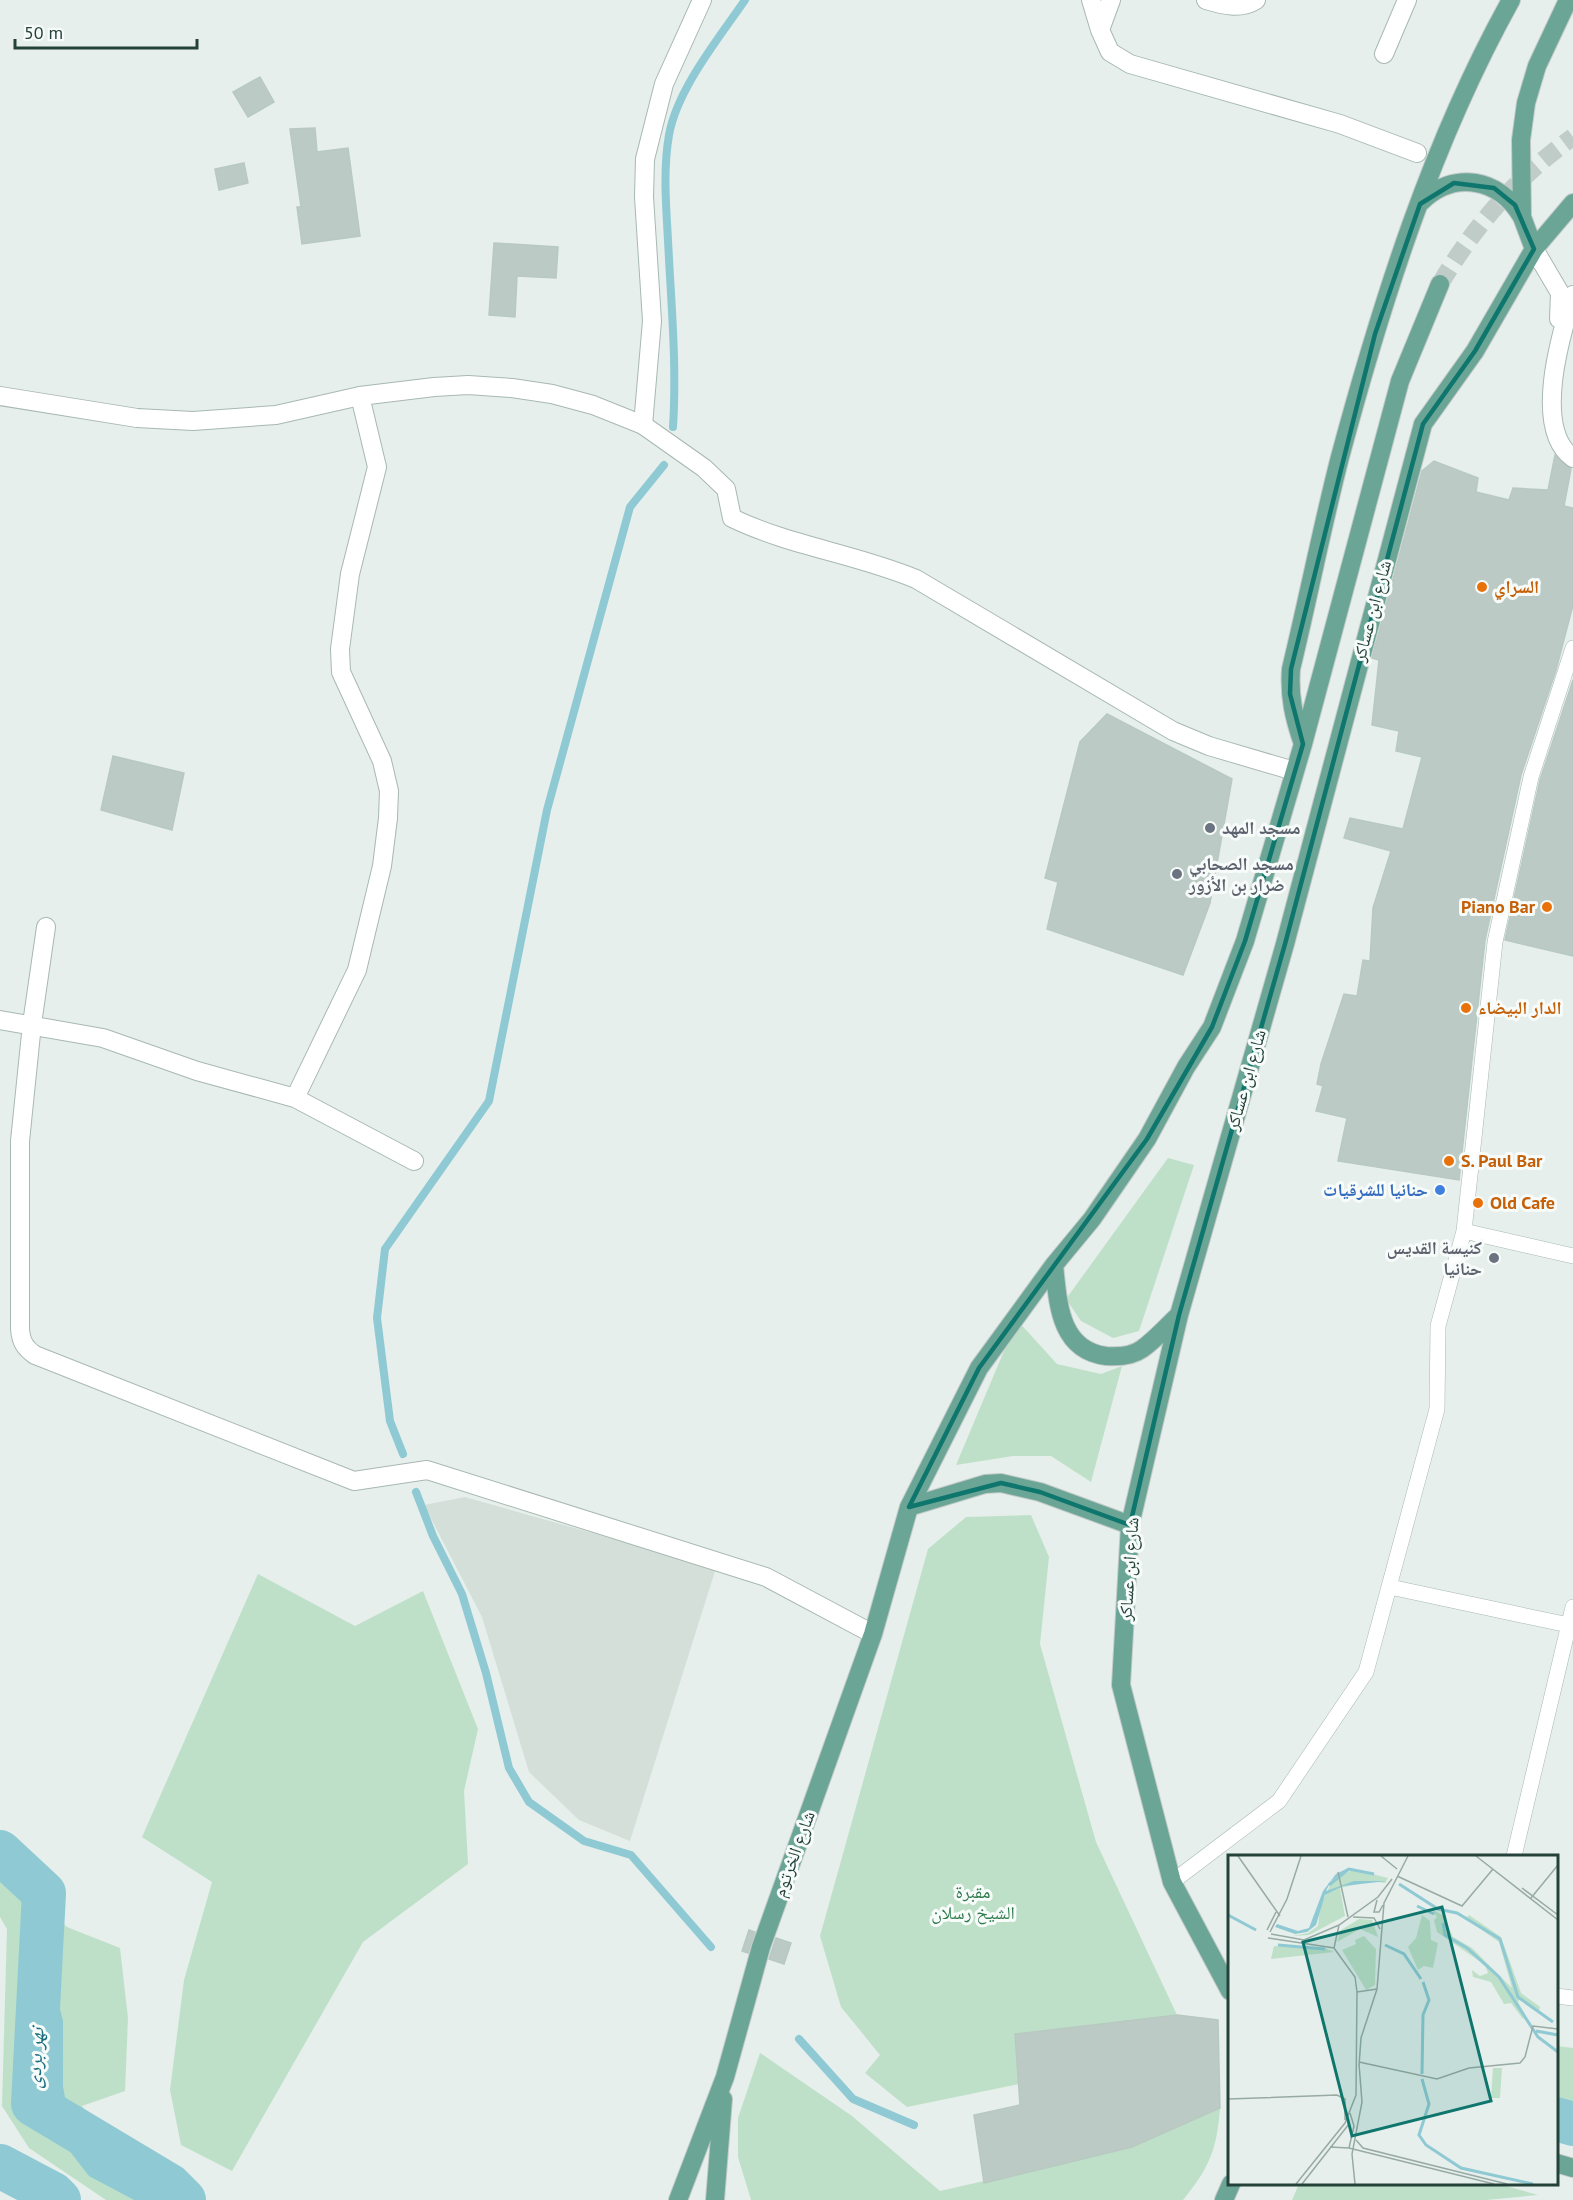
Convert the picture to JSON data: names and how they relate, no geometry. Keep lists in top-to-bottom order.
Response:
{
  "streets": {
    "main road": ["شارع ابن عساكر", "شارع الخرتوم"]
  },
  "crossings": [
    ["شارع ابن عساكر", "شارع الخرتوم"]
  ],
  "water": ["نهر بردى"],
  "parks": ["مقبرة الشيخ رسلان"],
  "places": [
    "السراي",
    "مسجد المهد",
    "مسجد الصحابي ضرار بن الأزور",
    "Piano Bar",
    "الدار البيضاء",
    "S. Paul Bar",
    "حنانيا للشرقيات",
    "Old Cafe",
    "كنيسة القديس حنانيا"
  ],
  "scale_bar": "50 m"
}
